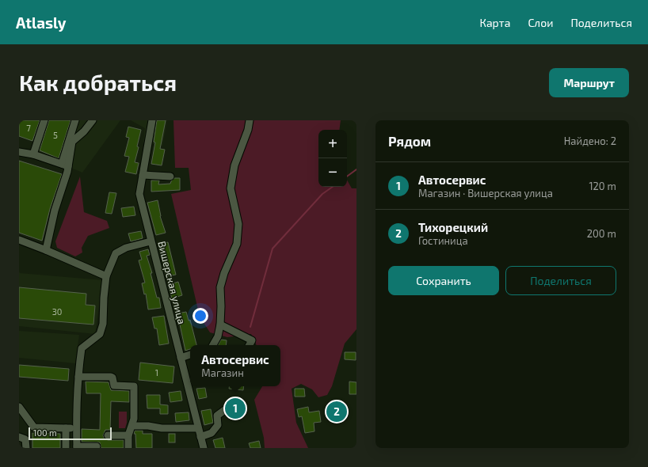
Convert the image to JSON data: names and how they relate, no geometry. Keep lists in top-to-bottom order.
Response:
{
  "streets": {
    "street": ["Вишерская улица"]
  },
  "house_numbers": [
    "7",
    "5",
    "30",
    "1"
  ],
  "scale_bar": "100 m",
  "page": {
    "header": "Atlasly",
    "nav": ["Карта", "Слои", "Поделиться"],
    "buttons": [
      "Маршрут",
      ["Сохранить", "Поделиться"]
    ],
    "title": "Как добраться",
    "heading": ["Рядом", "Найдено: 2"],
    "map_buttons": ["+", "−"],
    "list": [
      {
        "mark": "1",
        "name": "Автосервис",
        "note": "Магазин · Вишерская улица",
        "value": "120 m"
      },
      {
        "mark": "2",
        "name": "Тихорецкий",
        "note": "Гостиница",
        "value": "200 m"
      }
    ],
    "popup": ["Автосервис", "Магазин"],
    "pins": ["1", "2"],
    "scale": "100 m"
  }
}
